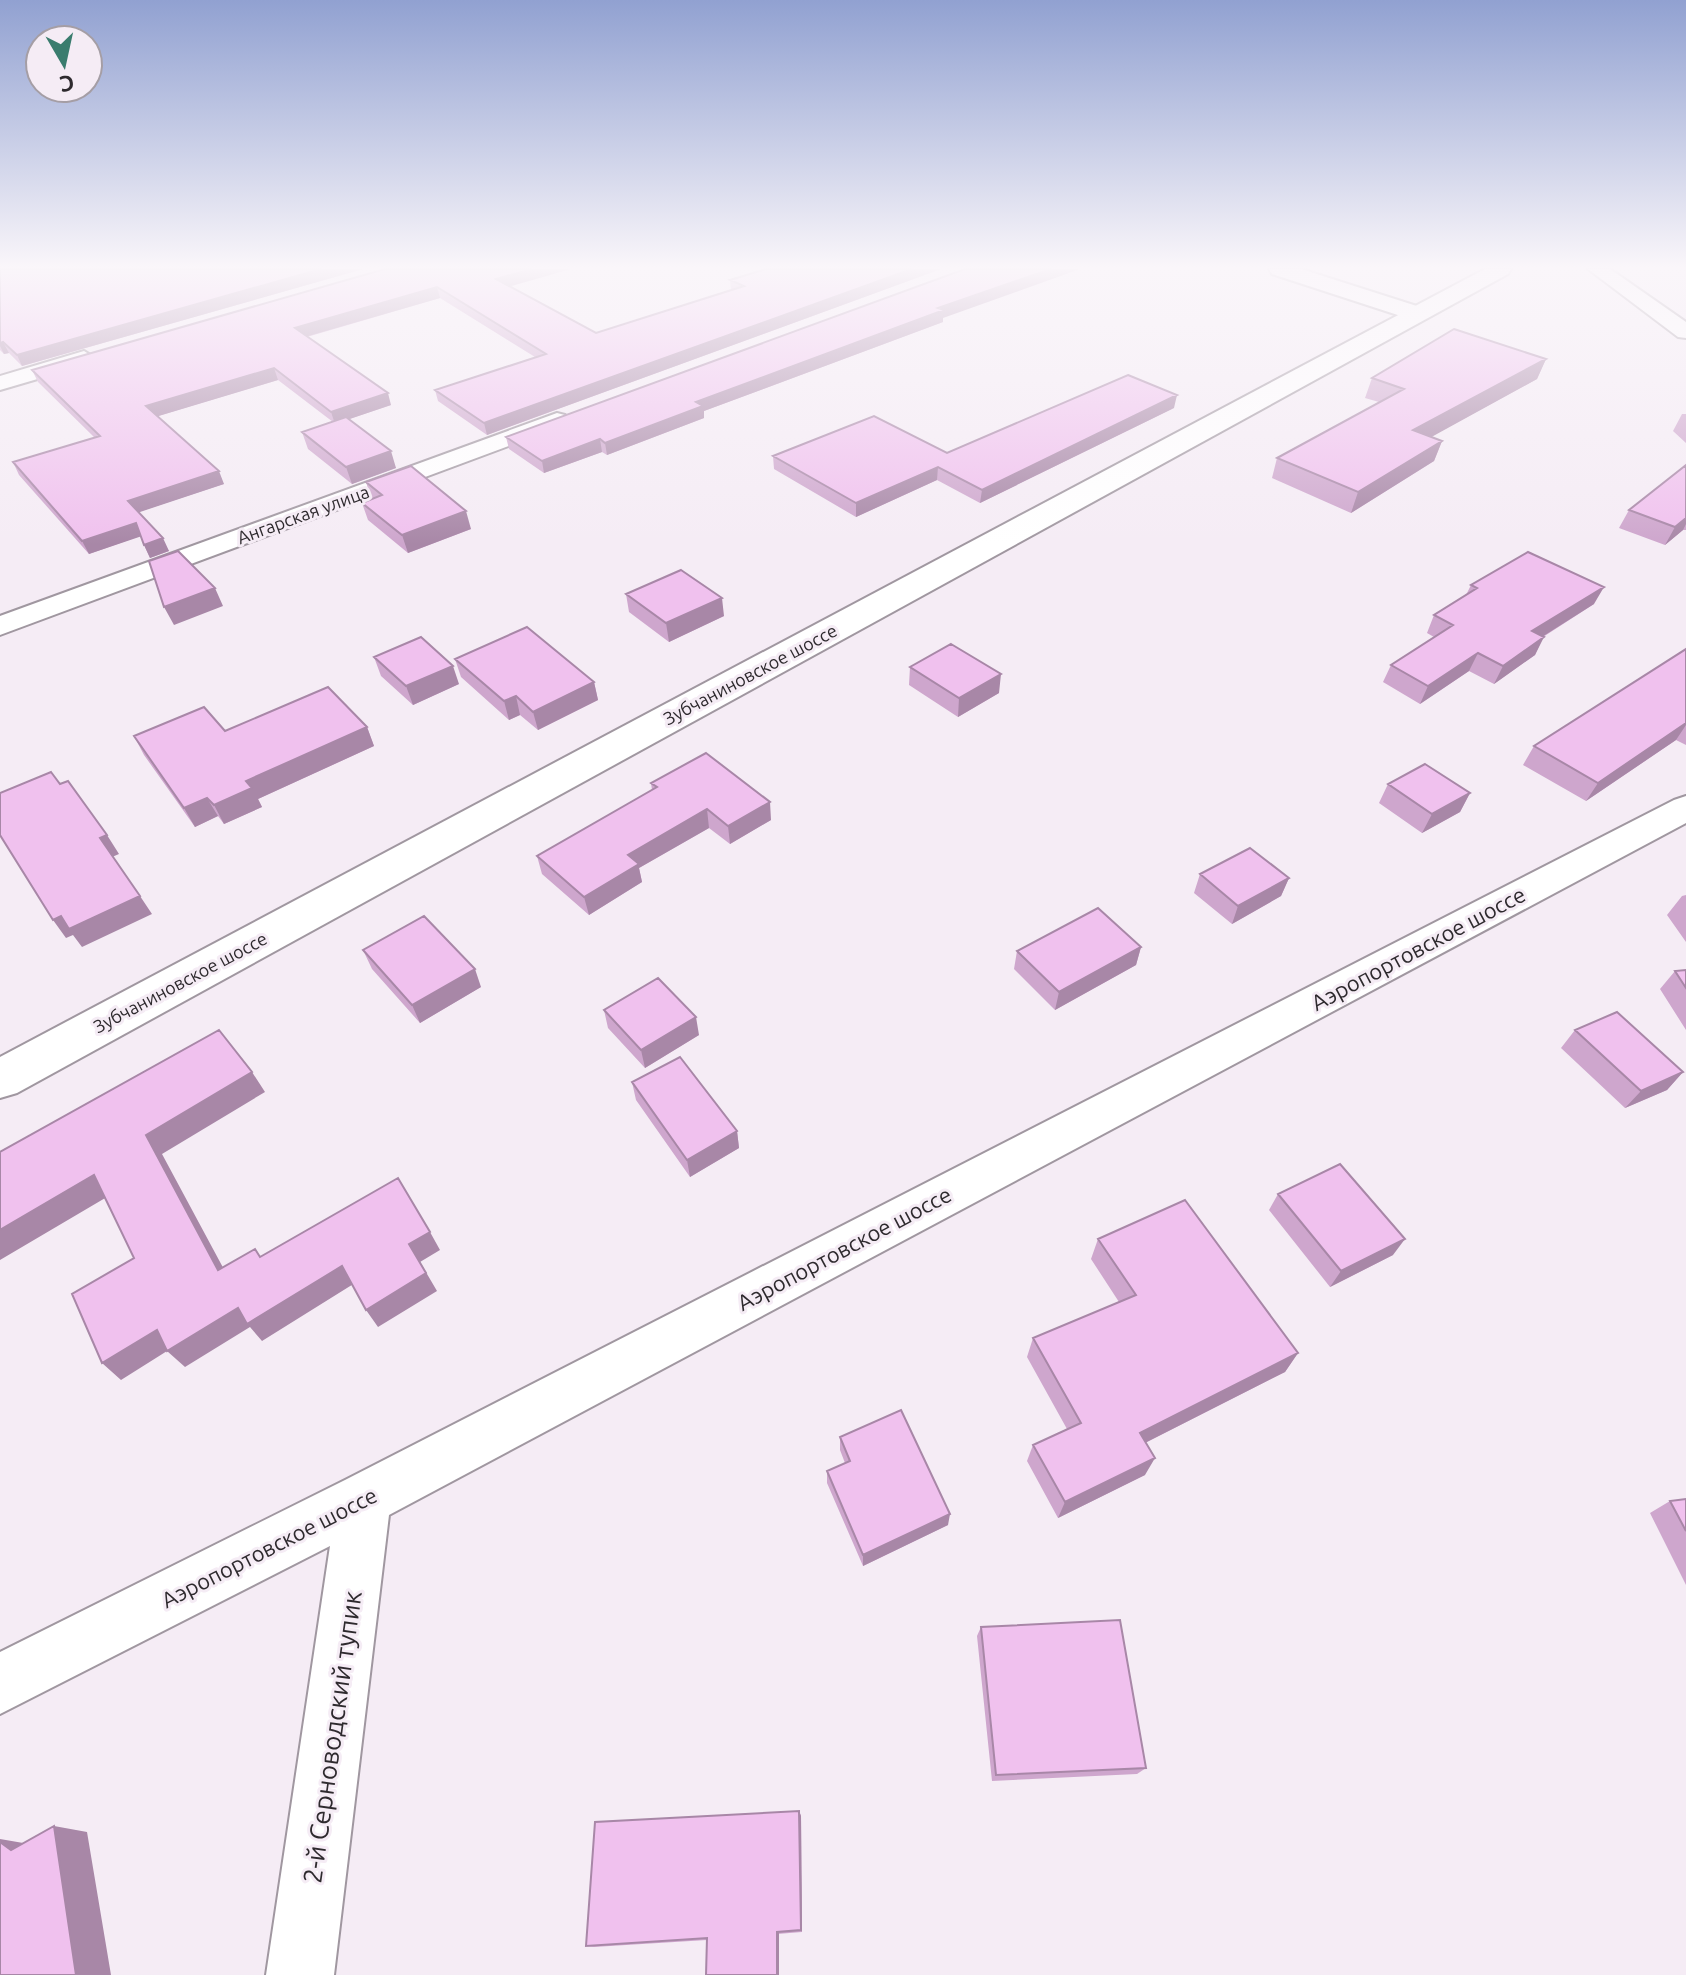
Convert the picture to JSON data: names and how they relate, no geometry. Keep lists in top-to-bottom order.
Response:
{
  "streets": {
    "main road": ["Зубчаниновское шоссе"],
    "street": ["Ангарская улица", "Аэропортовское шоссе", "2-й Серноводский тупик"]
  },
  "crossings": [
    ["Аэропортовское шоссе", "2-й Серноводский тупик"]
  ],
  "north": "bottom"
}
